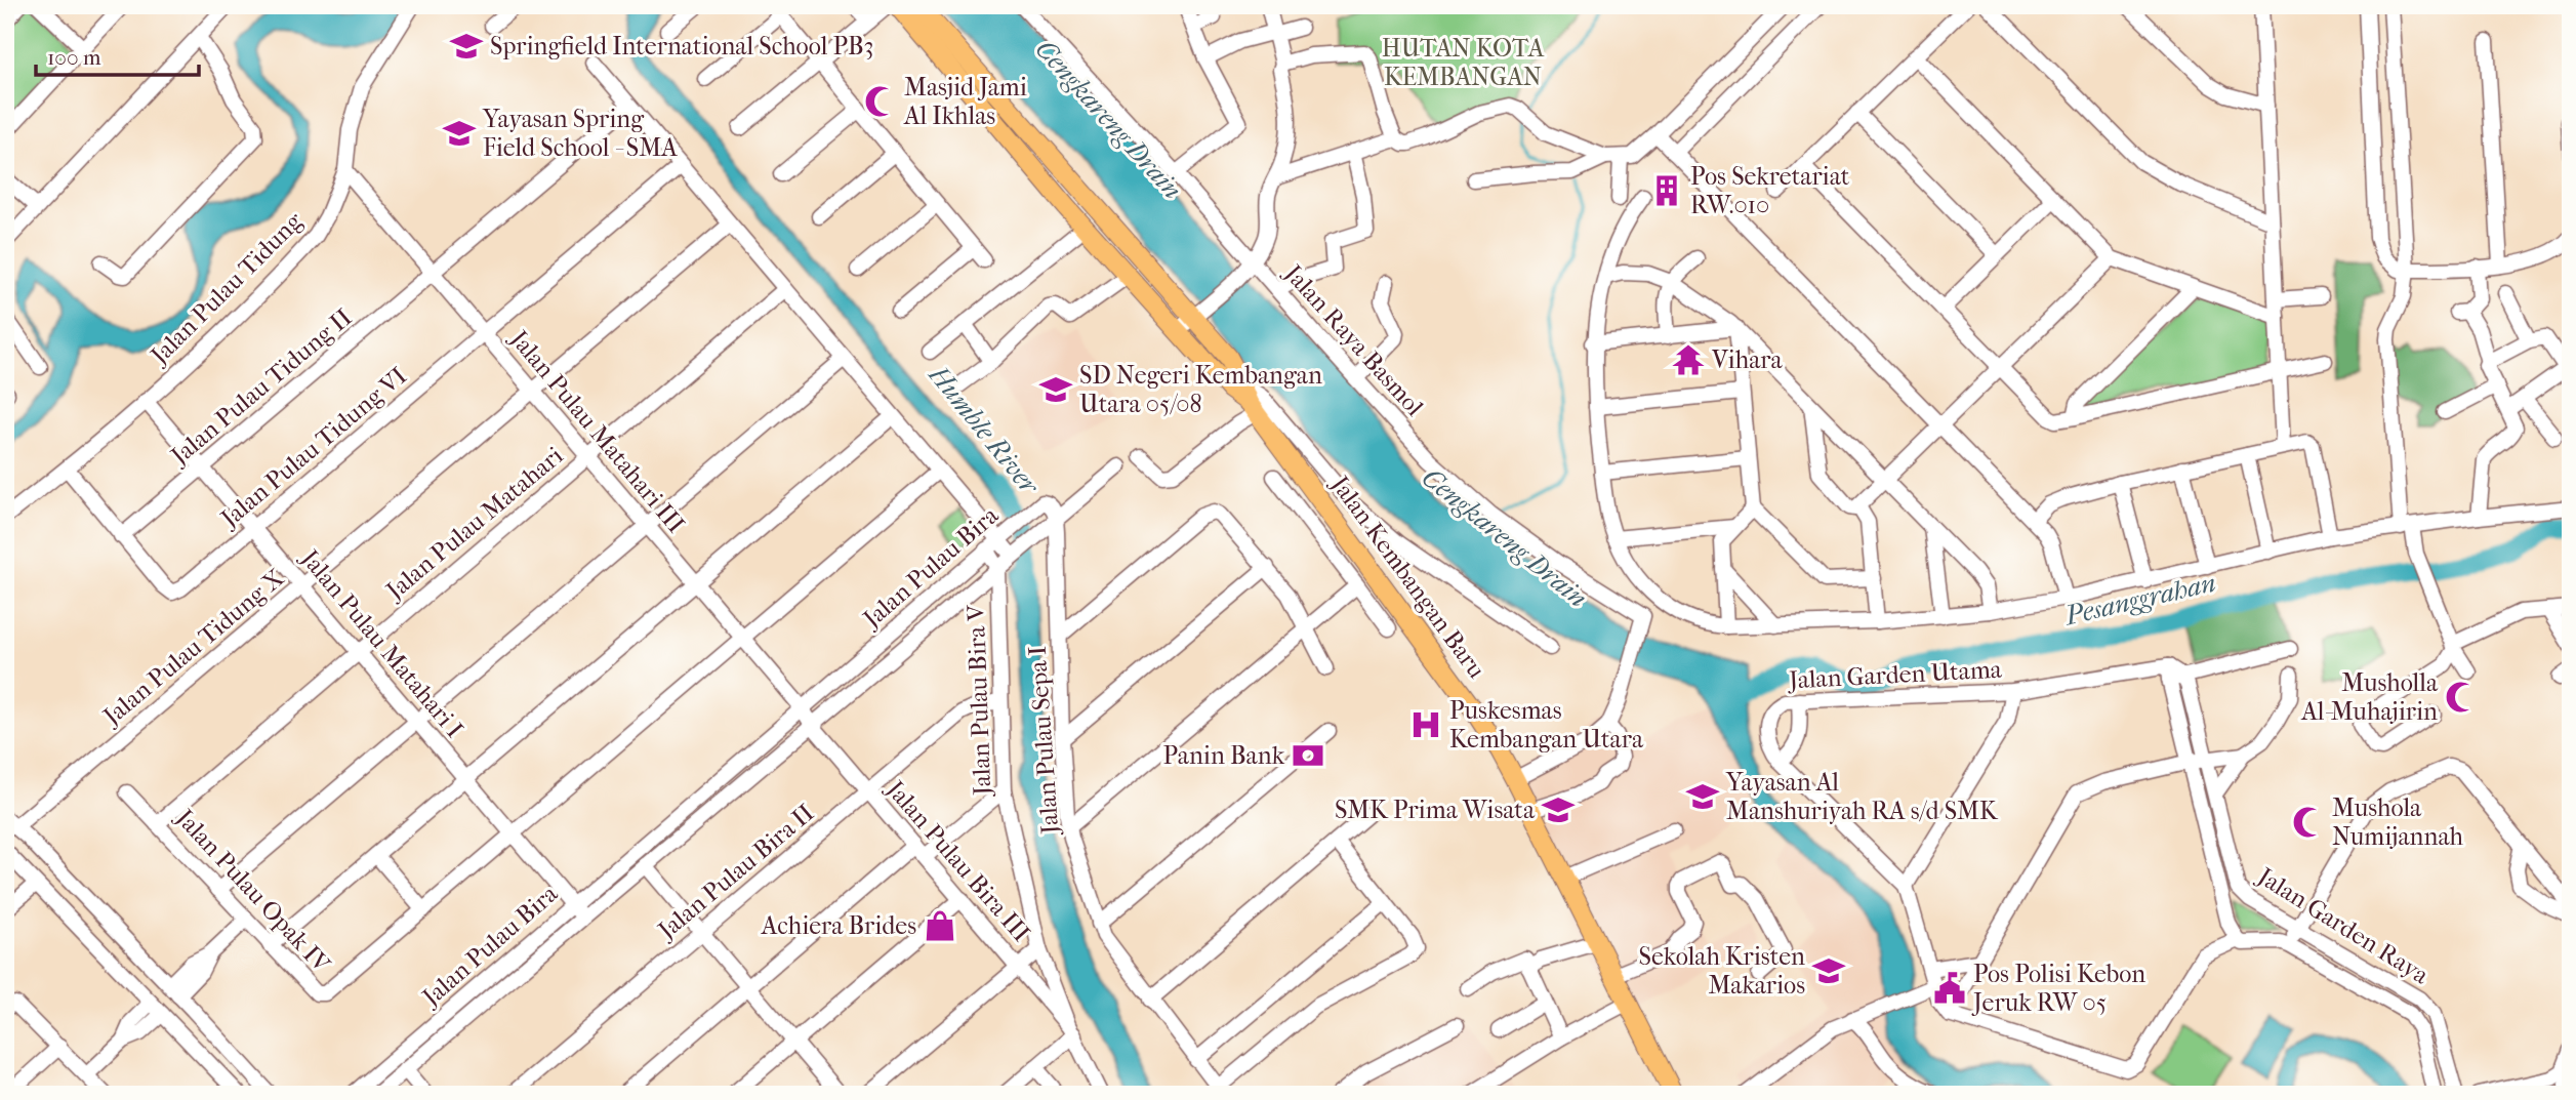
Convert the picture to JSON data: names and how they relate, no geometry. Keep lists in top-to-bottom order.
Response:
{
  "streets": {
    "main road": ["Jalan Kembangan Baru"],
    "street": [
      "Jalan Pulau Tidung",
      "Jalan Raya Basmol",
      "Jalan Pulau Tidung II",
      "Jalan Pulau Matahari III",
      "Jalan Pulau Tidung VI",
      "Jalan Pulau Matahari",
      "Jalan Pulau Bira",
      "Jalan Pulau Matahari I",
      "Jalan Pulau Tidung X",
      "Jalan Garden Utama",
      "Jalan Pulau Bira V",
      "Jalan Pulau Sepa I",
      "Jalan Pulau Bira III",
      "Jalan Pulau Bira II",
      "Jalan Pulau Opak IV",
      "Jalan Garden Raya"
    ]
  },
  "crossings": [
    ["Jalan Pulau Tidung", "Jalan Pulau Matahari III"],
    ["Jalan Pulau Tidung", "Jalan Pulau Matahari I"],
    ["Jalan Pulau Tidung II", "Jalan Pulau Matahari III"],
    ["Jalan Pulau Tidung II", "Jalan Pulau Tidung VI"],
    ["Jalan Pulau Tidung II", "Jalan Pulau Matahari I"],
    ["Jalan Pulau Matahari III", "Jalan Pulau Tidung VI"],
    ["Jalan Pulau Matahari III", "Jalan Pulau Matahari"],
    ["Jalan Pulau Matahari III", "Jalan Pulau Bira"],
    ["Jalan Pulau Matahari III", "Jalan Pulau Tidung X"],
    ["Jalan Pulau Matahari III", "Jalan Pulau Bira III"],
    ["Jalan Pulau Matahari III", "Jalan Pulau Opak IV"],
    ["Jalan Pulau Tidung VI", "Jalan Pulau Matahari I"],
    ["Jalan Pulau Matahari", "Jalan Pulau Matahari I"],
    ["Jalan Pulau Matahari", "Jalan Pulau Opak IV"],
    ["Jalan Pulau Bira", "Jalan Pulau Matahari I"],
    ["Jalan Pulau Bira", "Jalan Pulau Bira V"],
    ["Jalan Pulau Bira", "Jalan Pulau Sepa I"],
    ["Jalan Pulau Bira", "Jalan Pulau Bira III"],
    ["Jalan Pulau Matahari I", "Jalan Pulau Tidung X"],
    ["Jalan Pulau Matahari I", "Jalan Pulau Opak IV"],
    ["Jalan Garden Utama", "Jalan Garden Raya"],
    ["Jalan Pulau Bira V", "Jalan Pulau Bira III"],
    ["Jalan Pulau Bira V", "Jalan Pulau Bira II"],
    ["Jalan Pulau Bira III", "Jalan Pulau Bira II"]
  ],
  "water": ["Cengkareng Drain", "Humble River", "Pesanggrahan"],
  "parks": ["HUTAN KOTA KEMBANGAN"],
  "places": {
    "school or university": [
      "Springfield International School PB3",
      "Yayasan Spring Field School - SMA",
      "SD Negeri Kembangan Utara 05/08",
      "Yayasan Al Manshuriyah RA s/d SMK",
      "SMK Prima Wisata",
      "Sekolah Kristen Makarios"
    ],
    "mosque": ["Masjid Jami Al Ikhlas", "Musholla Al-Muhajirin", "Mushola Numijannah"],
    "building": ["Pos Sekretariat RW.010"],
    "temple": ["Vihara"],
    "hospital": ["Puskesmas Kembangan Utara"],
    "bank": ["Panin Bank"],
    "shop": ["Achiera Brides"],
    "public building": ["Pos Polisi Kebon Jeruk RW 05"]
  },
  "scale_bar": "100 m"
}
